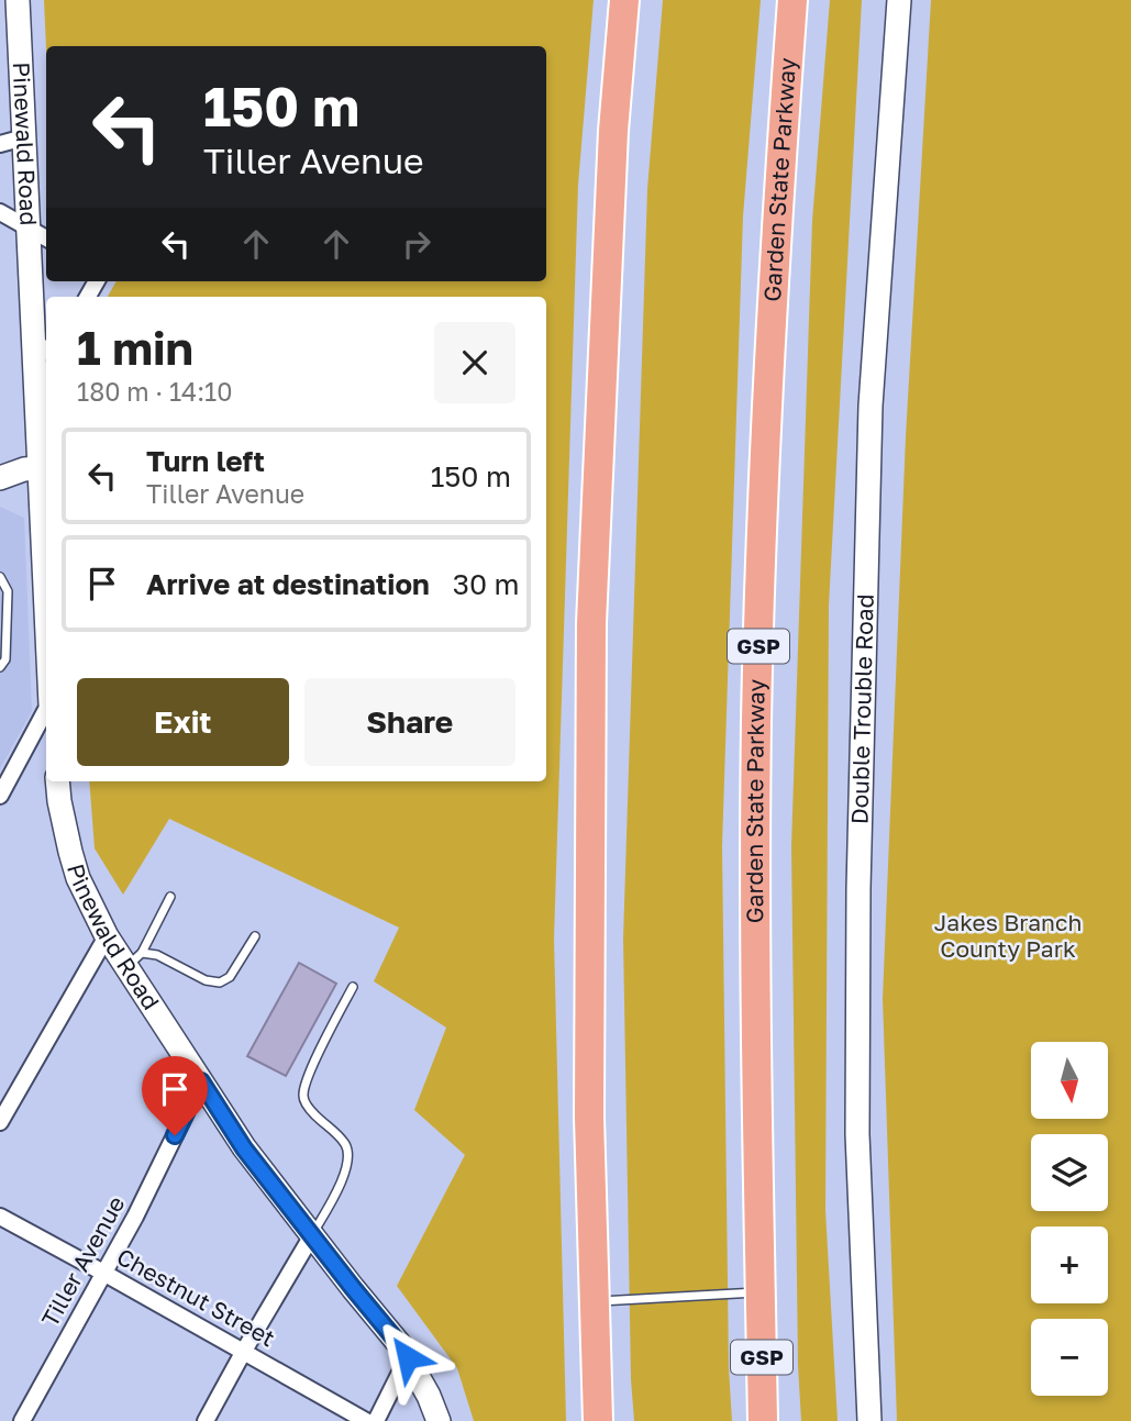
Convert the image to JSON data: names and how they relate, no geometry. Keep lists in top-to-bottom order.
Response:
{
  "streets": {
    "highway": ["Garden State Parkway", "GSP"],
    "main road": ["Pinewald Road", "Double Trouble Road"],
    "street": ["Tiller Avenue", "Chestnut Street"]
  },
  "crossings": [
    ["Pinewald Road", "Tiller Avenue"],
    ["Tiller Avenue", "Chestnut Street"]
  ],
  "parks": ["Jakes Branch County Park"],
  "north": "bottom",
  "page": {
    "turn": ["150 m", "Tiller Avenue"],
    "heading": ["1 min", "180 m · 14:10"],
    "list": [
      {
        "name": "Turn left",
        "note": "Tiller Avenue",
        "value": "150 m"
      },
      {
        "name": "Arrive at destination",
        "value": "30 m"
      }
    ],
    "buttons": ["Exit", "Share"],
    "map_buttons": ["+", "−"]
  }
}
